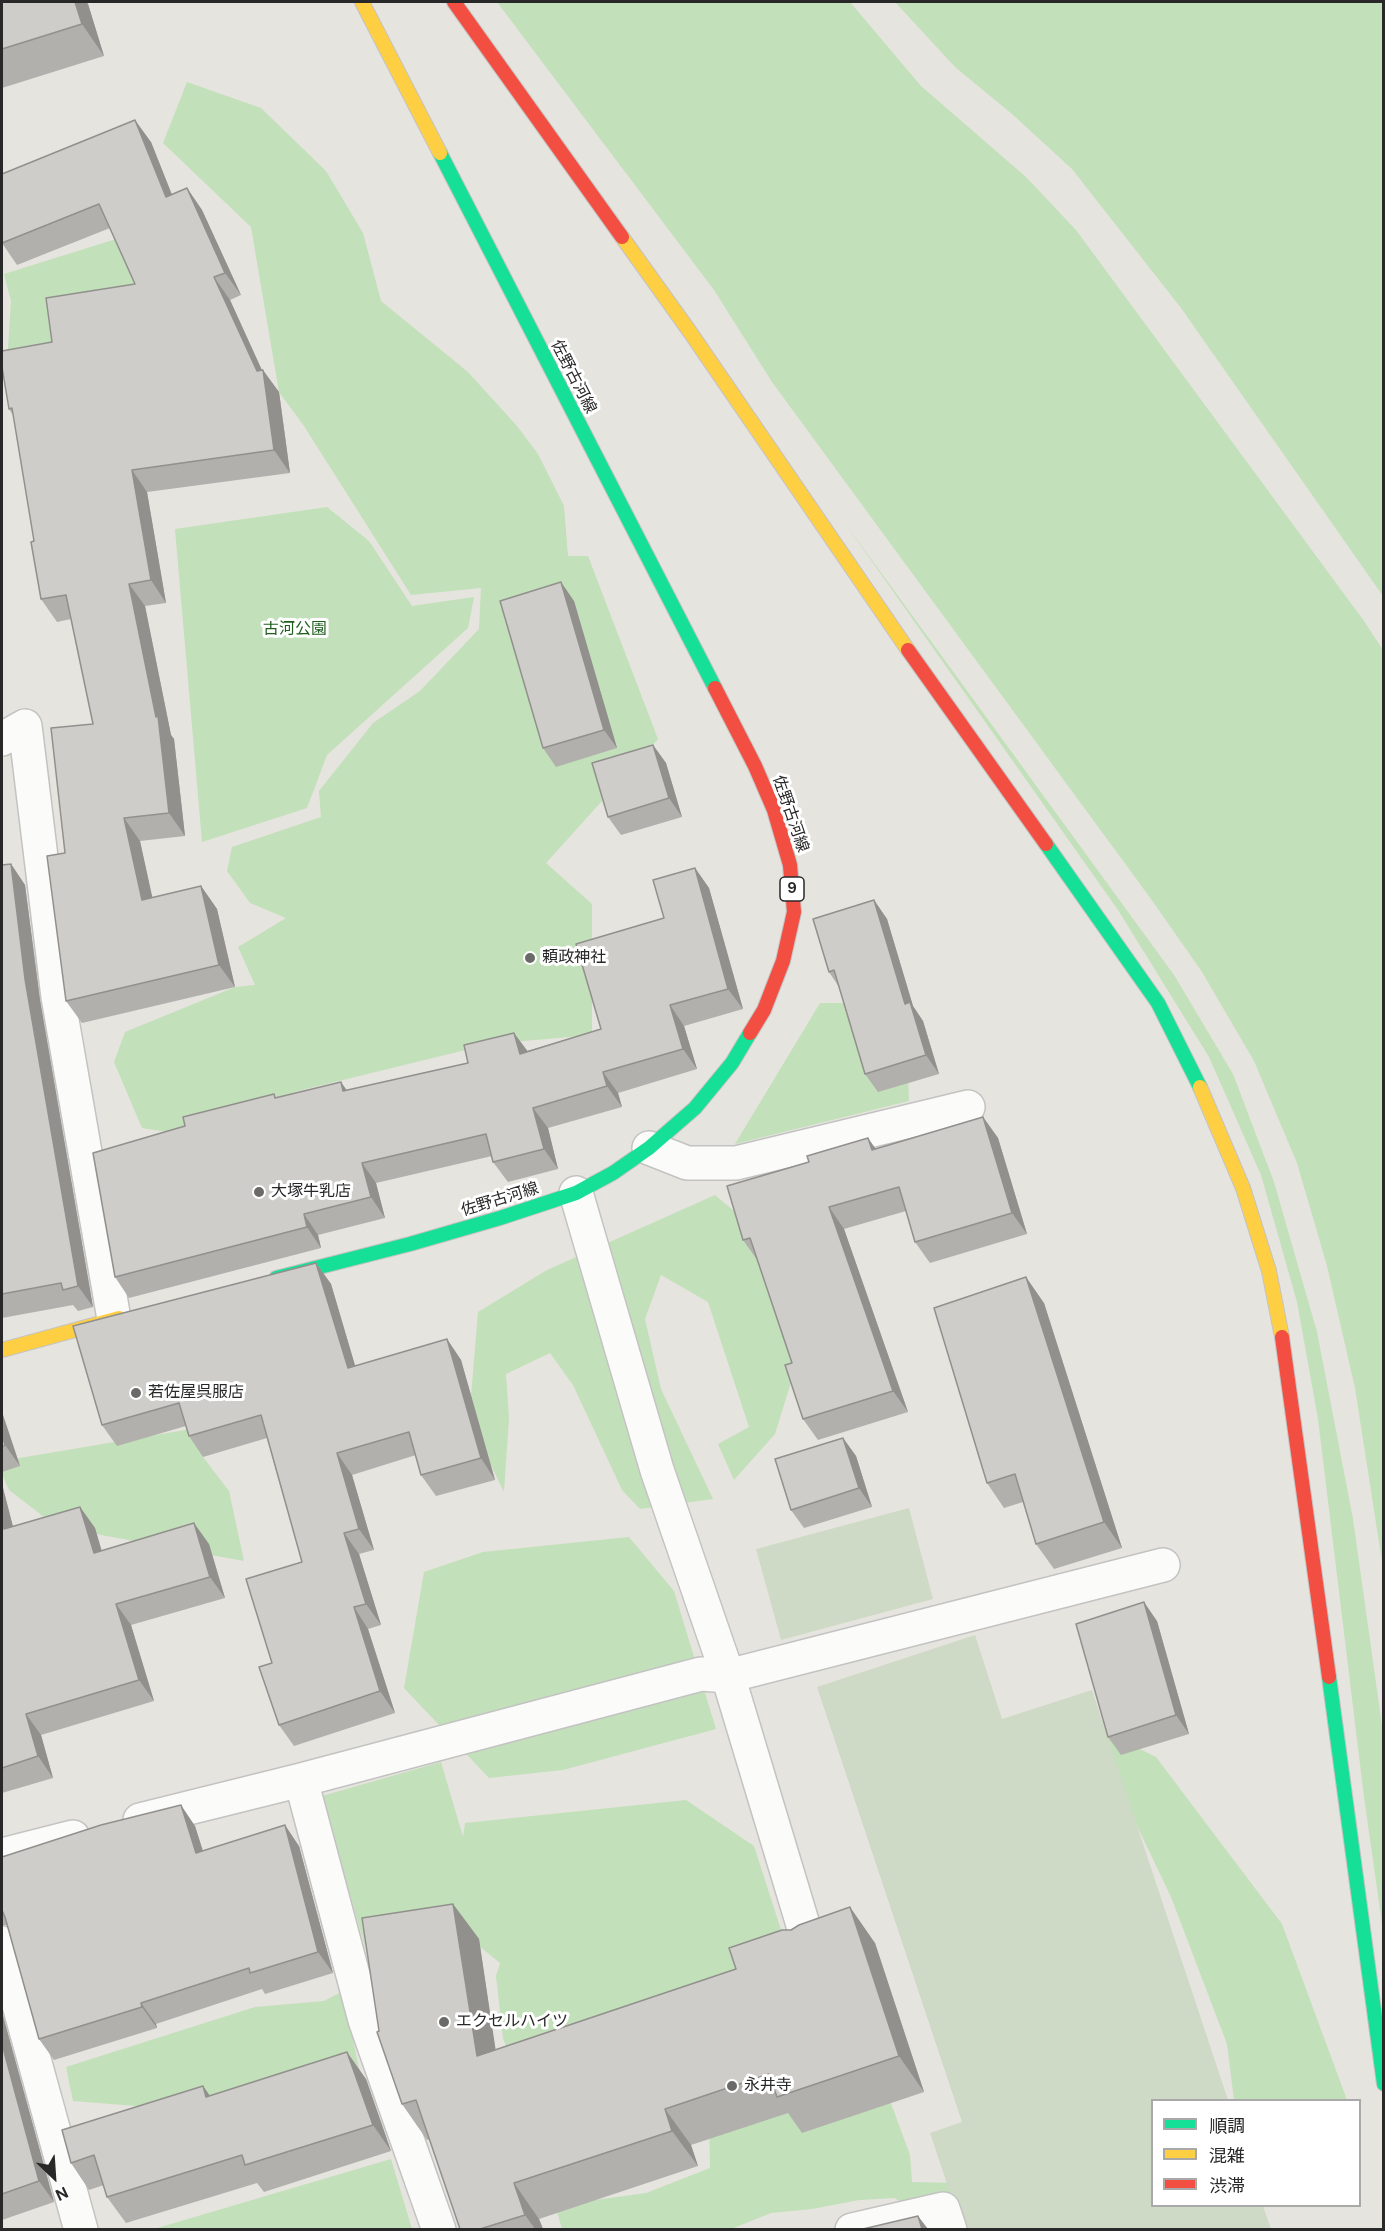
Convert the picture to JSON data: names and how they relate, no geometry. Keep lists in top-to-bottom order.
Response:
{
  "streets": {
    "street": ["佐野古河線", "9"]
  },
  "parks": ["古河公園"],
  "places": [
    "頼政神社",
    "大塚牛乳店",
    "若佐屋呉服店",
    "エクセルハイツ",
    "永井寺"
  ],
  "legend": ["順調", "混雑", "渋滞"],
  "north": "bottom right"
}
